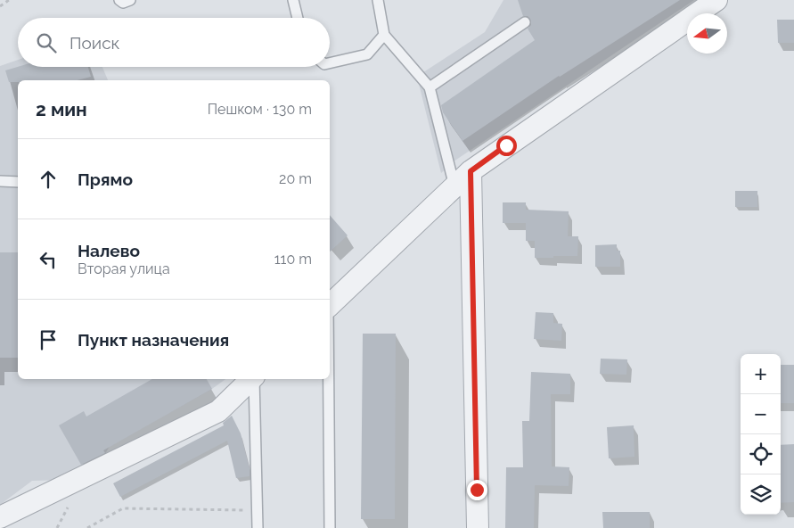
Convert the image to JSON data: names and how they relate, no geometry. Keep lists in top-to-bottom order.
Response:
{
  "north": "left",
  "page": {
    "search": "Поиск",
    "heading": ["2 мин", "Пешком · 130 m"],
    "list": [
      ["Прямо", "20 m"],
      ["Налево", "Вторая улица", "110 m"],
      "Пункт назначения"
    ],
    "map_buttons": ["+", "−"]
  }
}
